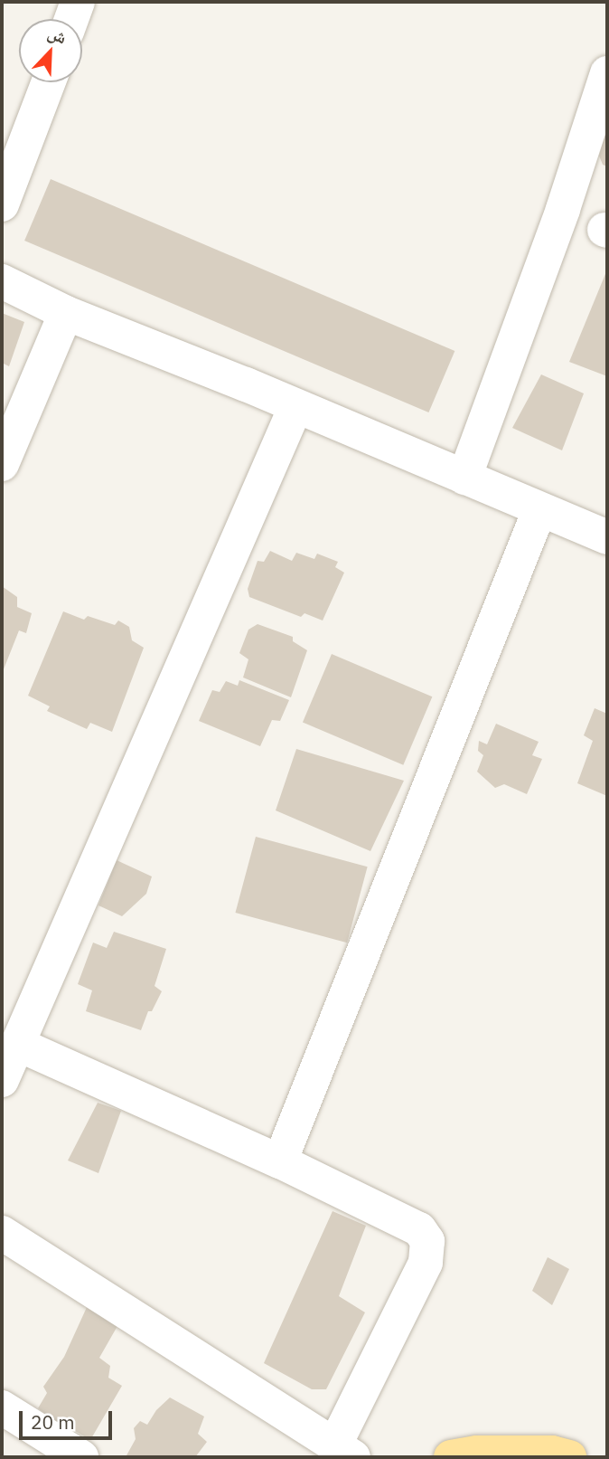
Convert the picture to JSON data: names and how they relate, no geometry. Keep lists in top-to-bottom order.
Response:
{
  "scale_bar": "20 m",
  "north": "top right"
}
